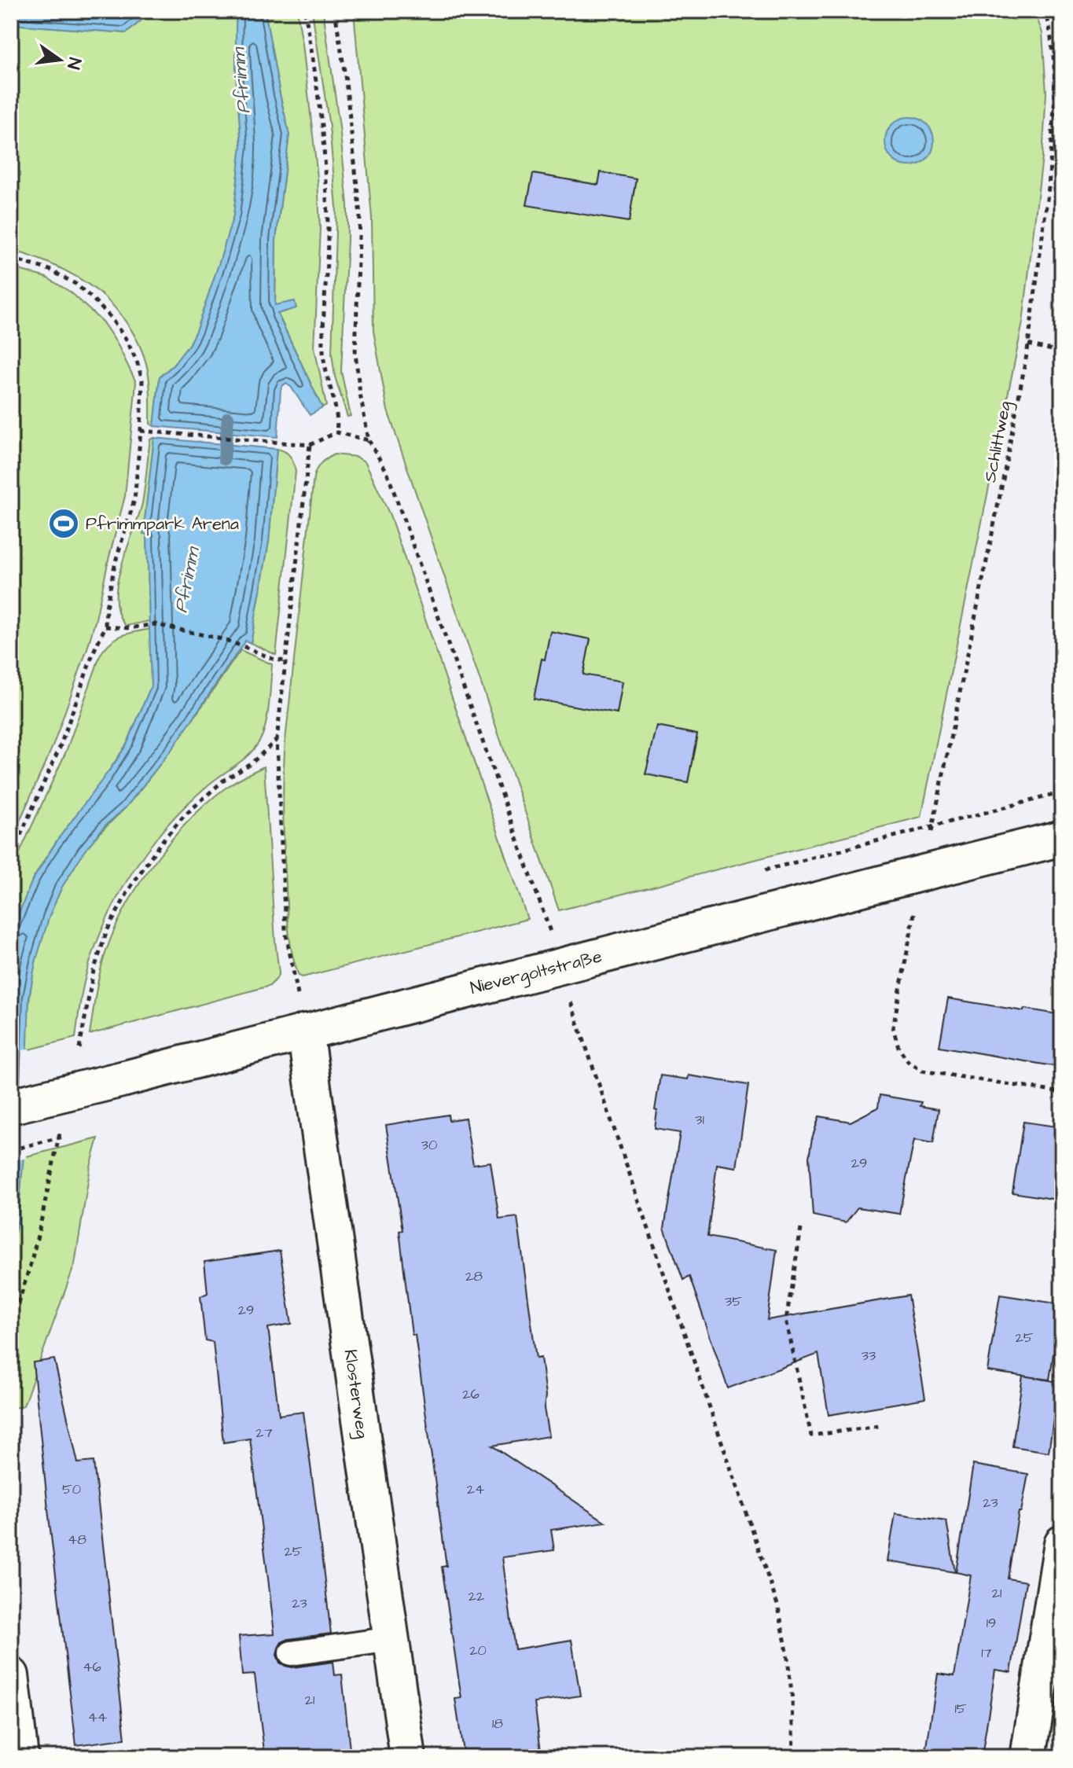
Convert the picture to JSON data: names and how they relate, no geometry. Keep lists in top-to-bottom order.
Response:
{
  "streets": {
    "street": ["Nievergoltstraße", "Klosterweg"],
    "path": ["Schlittweg"]
  },
  "crossings": [
    ["Schlittweg", "Nievergoltstraße"],
    ["Nievergoltstraße", "Klosterweg"]
  ],
  "water": ["Pfrimm"],
  "places": {
    "sports": ["Pfrimmpark Arena"]
  },
  "house_numbers": [
    "31",
    "30",
    "29",
    "28",
    "35",
    "29",
    "25",
    "33",
    "26",
    "27",
    "50",
    "24",
    "23",
    "48",
    "25",
    "21",
    "22",
    "23",
    "19",
    "20",
    "17",
    "46",
    "21",
    "15",
    "44",
    "18"
  ],
  "north": "right"
}
